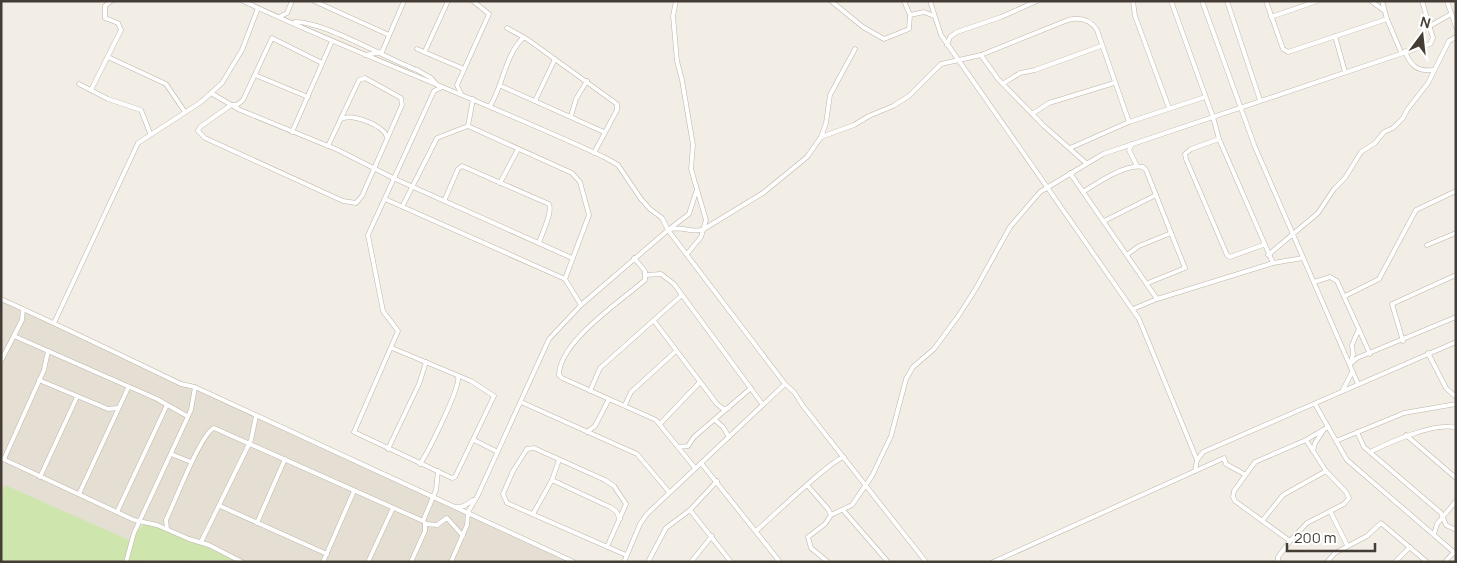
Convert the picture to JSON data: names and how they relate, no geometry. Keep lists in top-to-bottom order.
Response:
{
  "scale_bar": "200 m",
  "north": "top"
}
